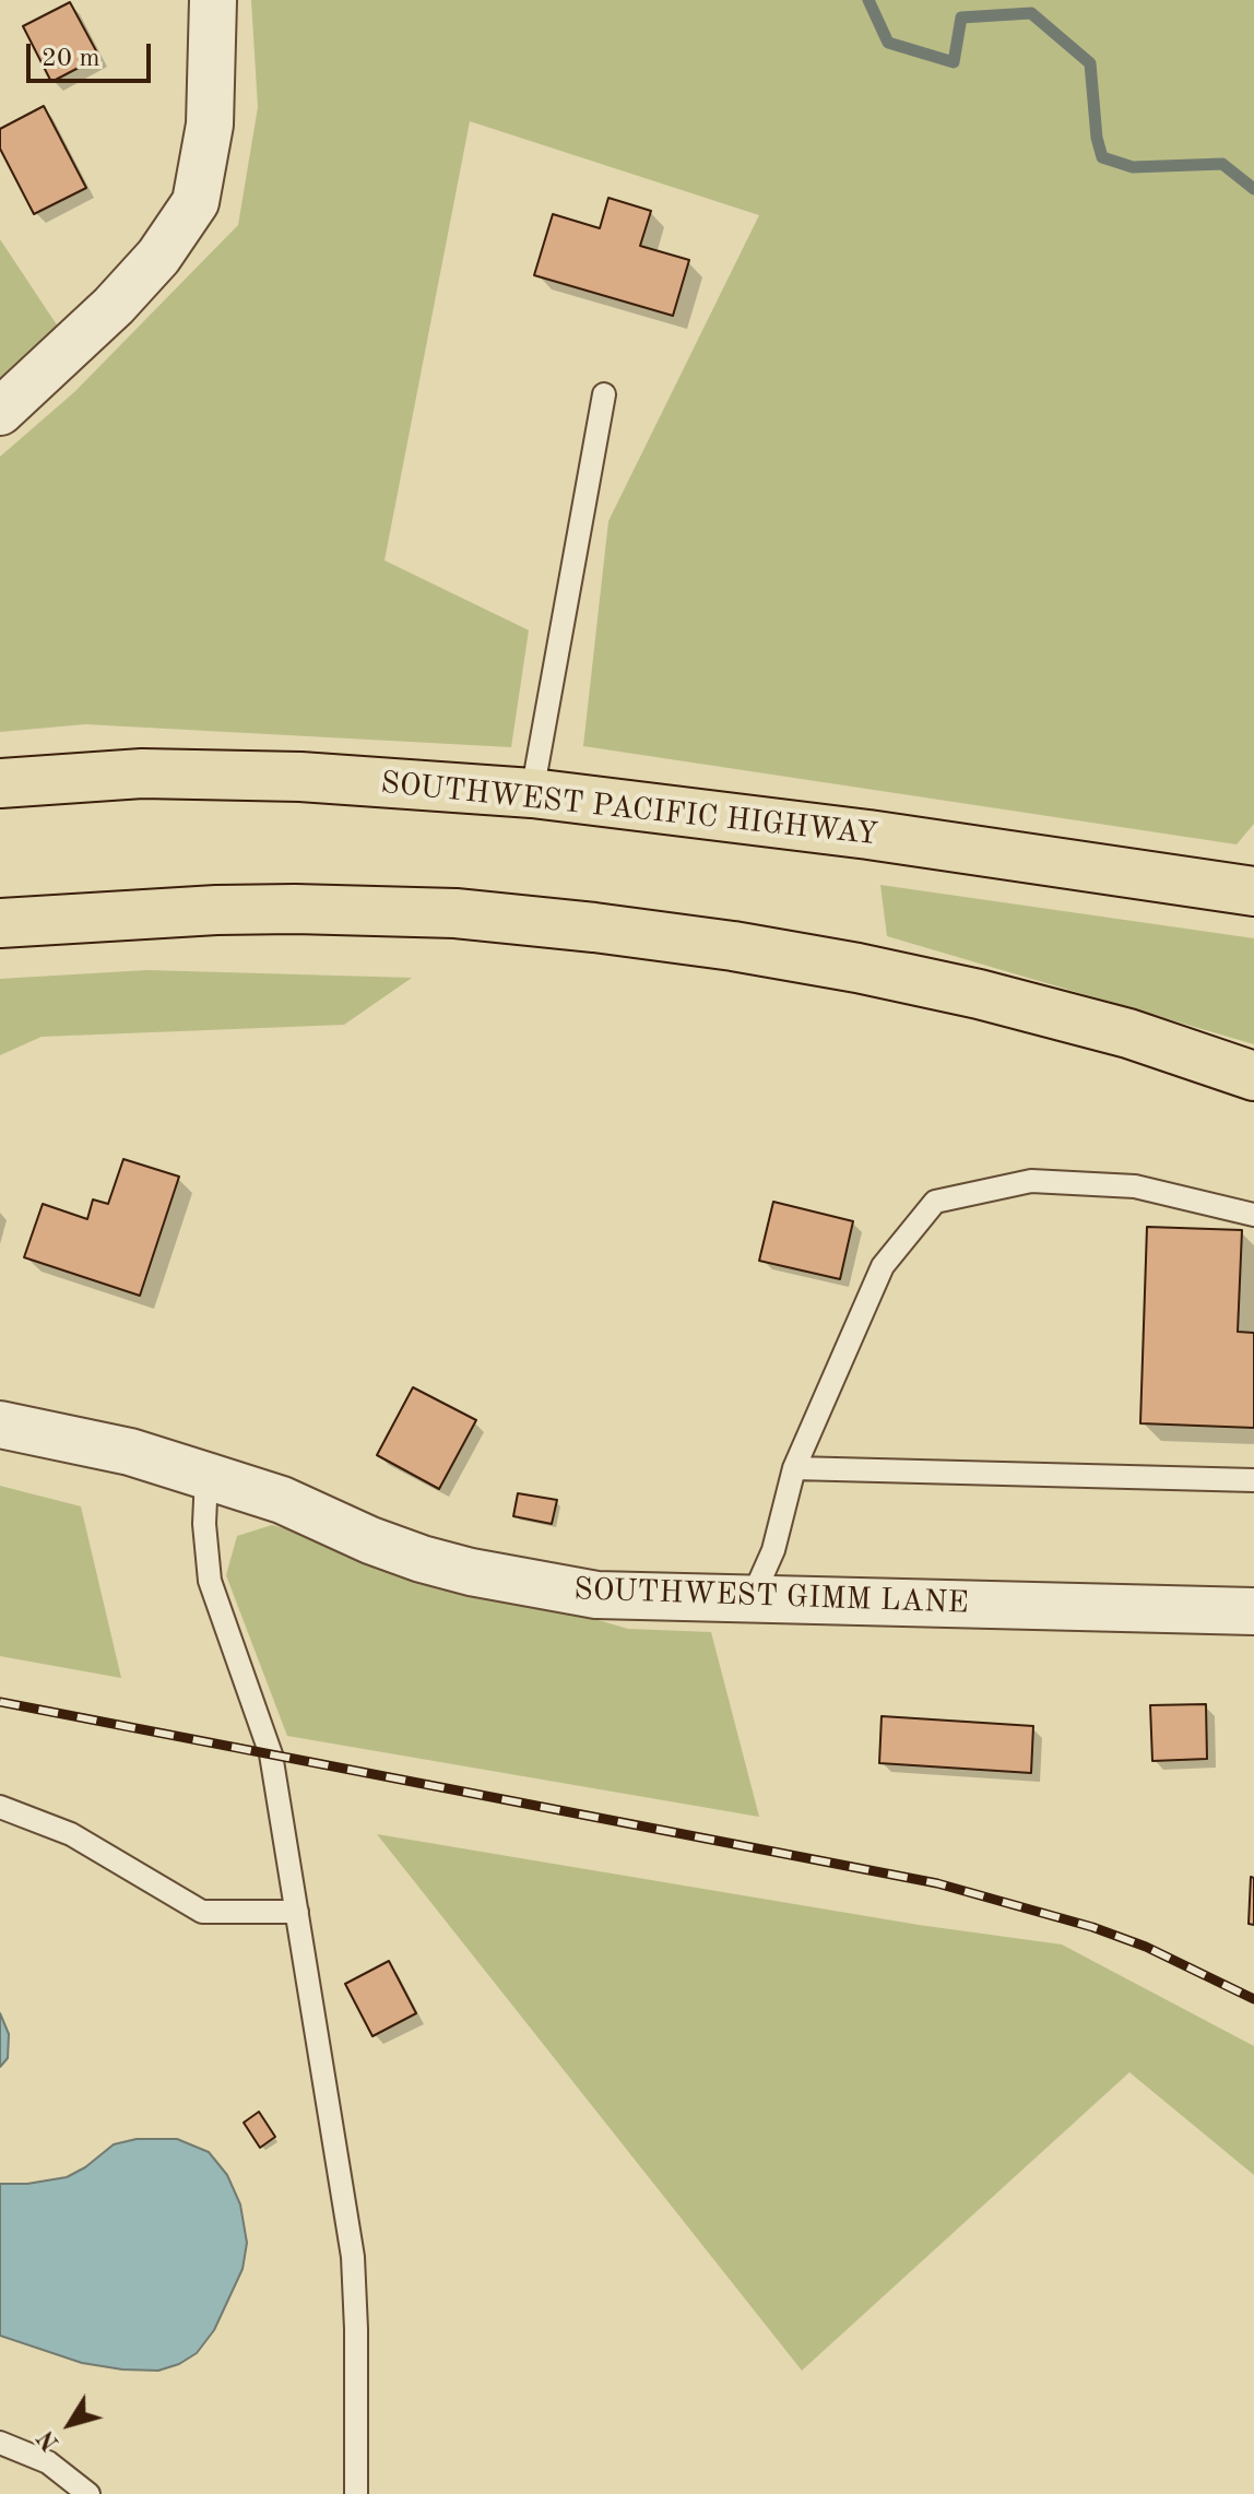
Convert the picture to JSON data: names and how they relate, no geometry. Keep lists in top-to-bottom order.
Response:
{
  "streets": {
    "highway": ["SOUTHWEST PACIFIC HIGHWAY"],
    "street": ["SOUTHWEST GIMM LANE"]
  },
  "scale_bar": "20 m",
  "north": "bottom left"
}
